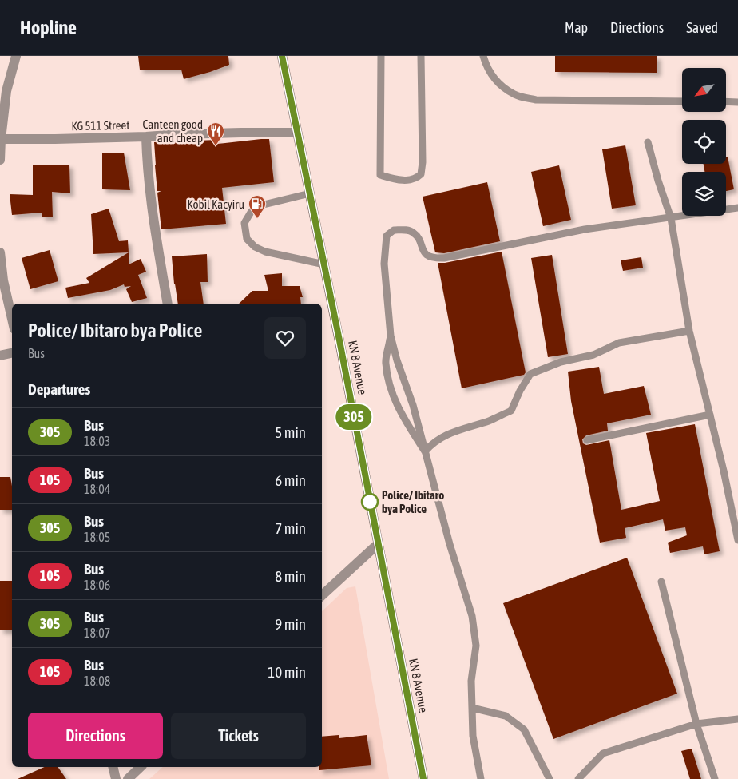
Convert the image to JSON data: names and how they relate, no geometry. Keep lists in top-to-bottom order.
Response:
{
  "streets": {
    "main road": ["KN 8 Avenue"],
    "street": ["KG 511 Street"]
  },
  "crossings": [
    ["KG 511 Street", "KN 8 Avenue"]
  ],
  "places": {
    "restaurant": ["Canteen good and cheap"],
    "fuel station": ["Kobil Kacyiru"],
    "other": ["Police/ Ibitaro bya Police"]
  },
  "lines": ["bus line 305"],
  "north": "bottom left",
  "page": {
    "header": "Hopline",
    "nav": ["Map", "Directions", "Saved"],
    "on_map": "305",
    "heading": [
      ["Police/ Ibitaro bya Police", "Bus"],
      "Departures"
    ],
    "list": [
      {
        "mark": "305",
        "name": "Bus",
        "note": "18:03",
        "value": "5 min"
      },
      {
        "mark": "105",
        "name": "Bus",
        "note": "18:04",
        "value": "6 min"
      },
      {
        "mark": "305",
        "name": "Bus",
        "note": "18:05",
        "value": "7 min"
      },
      {
        "mark": "105",
        "name": "Bus",
        "note": "18:06",
        "value": "8 min"
      },
      {
        "mark": "305",
        "name": "Bus",
        "note": "18:07",
        "value": "9 min"
      },
      {
        "mark": "105",
        "name": "Bus",
        "note": "18:08",
        "value": "10 min"
      }
    ],
    "buttons": ["Directions", "Tickets"]
  }
}
